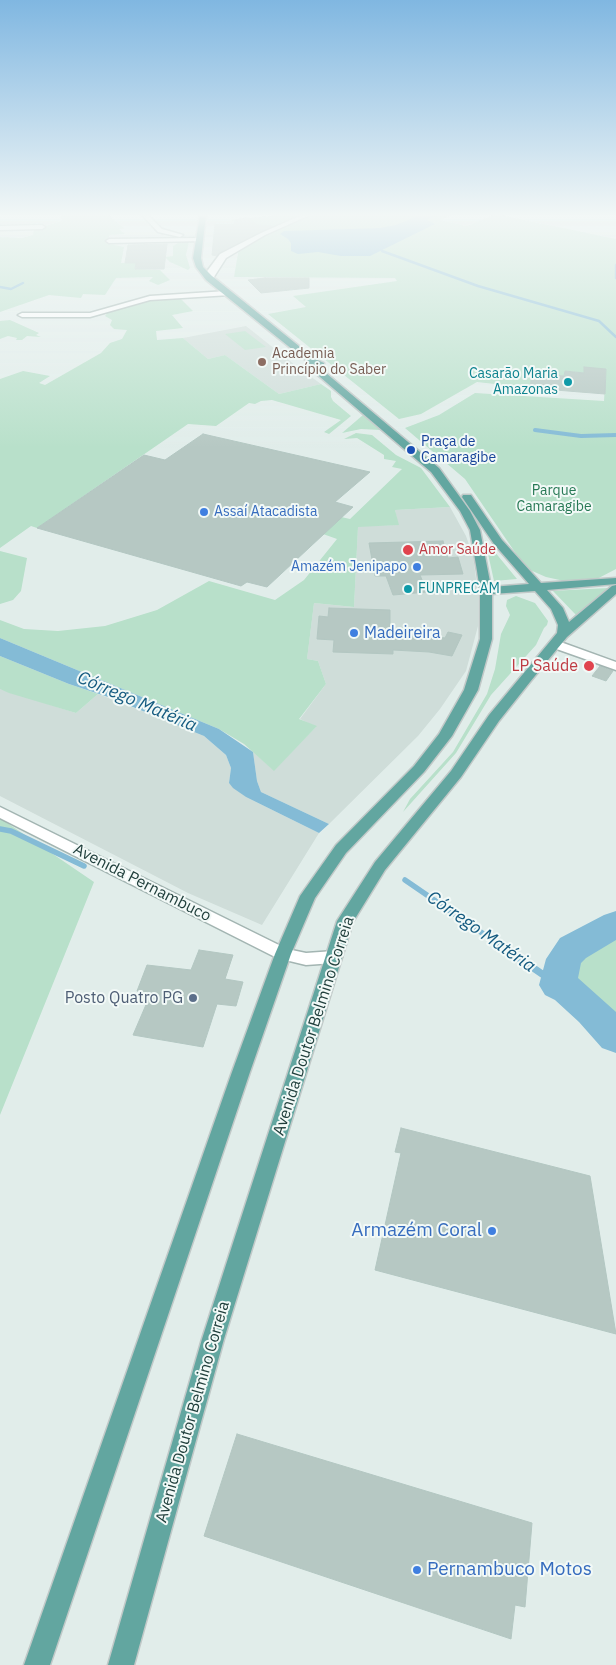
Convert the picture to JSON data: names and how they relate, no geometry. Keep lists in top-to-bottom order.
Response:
{
  "streets": {
    "main road": ["Avenida Doutor Belmino Correia"],
    "street": ["Avenida Pernambuco"]
  },
  "crossings": [
    ["Avenida Pernambuco", "Avenida Doutor Belmino Correia"]
  ],
  "water": ["Córrego Matéria"],
  "parks": ["Parque Camaragibe"],
  "places": [
    "Academia Princípio do Saber",
    "Casarão Maria Amazonas",
    "Praça de Camaragibe",
    "Assaí Atacadista",
    "Amor Saúde",
    "Amazém Jenipapo",
    "FUNPRECAM",
    "Madeireira",
    "LP Saúde",
    "Posto Quatro PG",
    "Armazém Coral",
    "Pernambuco Motos"
  ]
}
